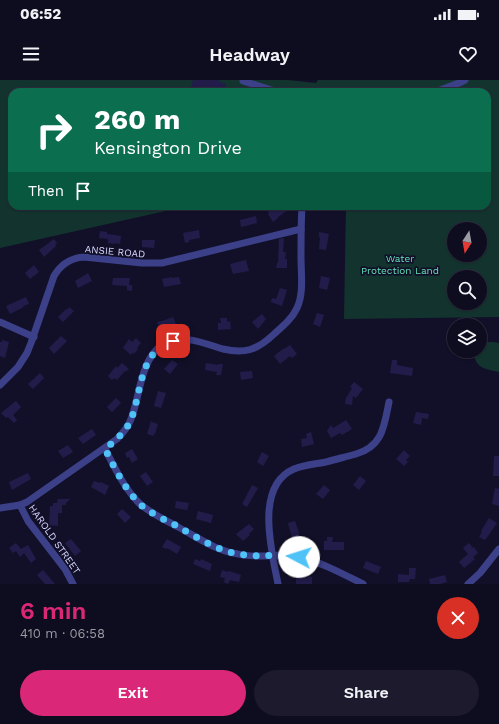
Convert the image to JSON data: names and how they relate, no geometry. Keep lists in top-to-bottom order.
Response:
{
  "streets": {
    "street": ["ANSIE ROAD", "HAROLD STREET"]
  },
  "parks": ["Water Protection Land"],
  "north": "bottom",
  "page": {
    "status": "06:52",
    "header": "Headway",
    "turn": ["260 m", "Kensington Drive"],
    "then": "Then",
    "heading": ["6 min", "410 m · 06:58"],
    "buttons": ["Exit", "Share"]
  }
}
